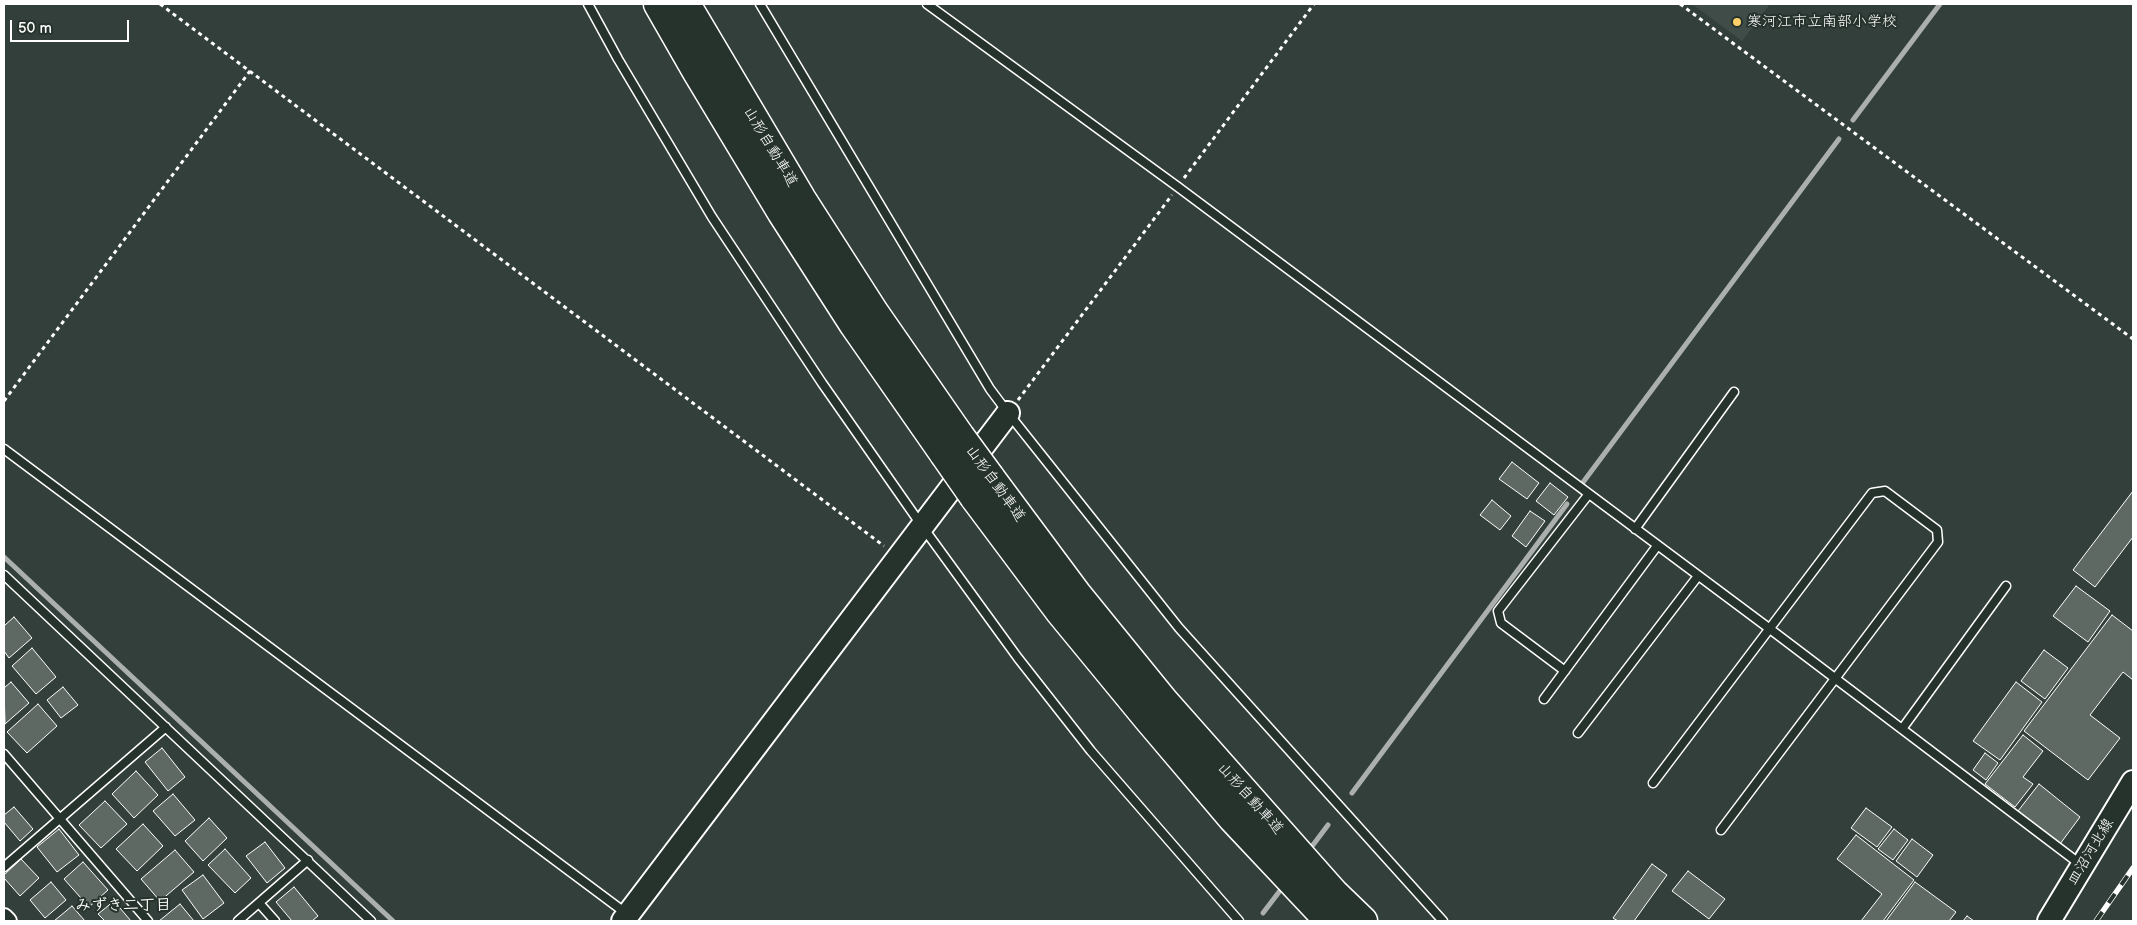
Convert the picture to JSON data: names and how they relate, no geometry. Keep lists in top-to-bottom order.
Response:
{
  "streets": {
    "highway": ["山形自動車道"],
    "street": ["皿沼河北線"]
  },
  "districts": ["みずき二丁目"],
  "places": ["寒河江市立南部小学校"],
  "scale_bar": "50 m"
}
